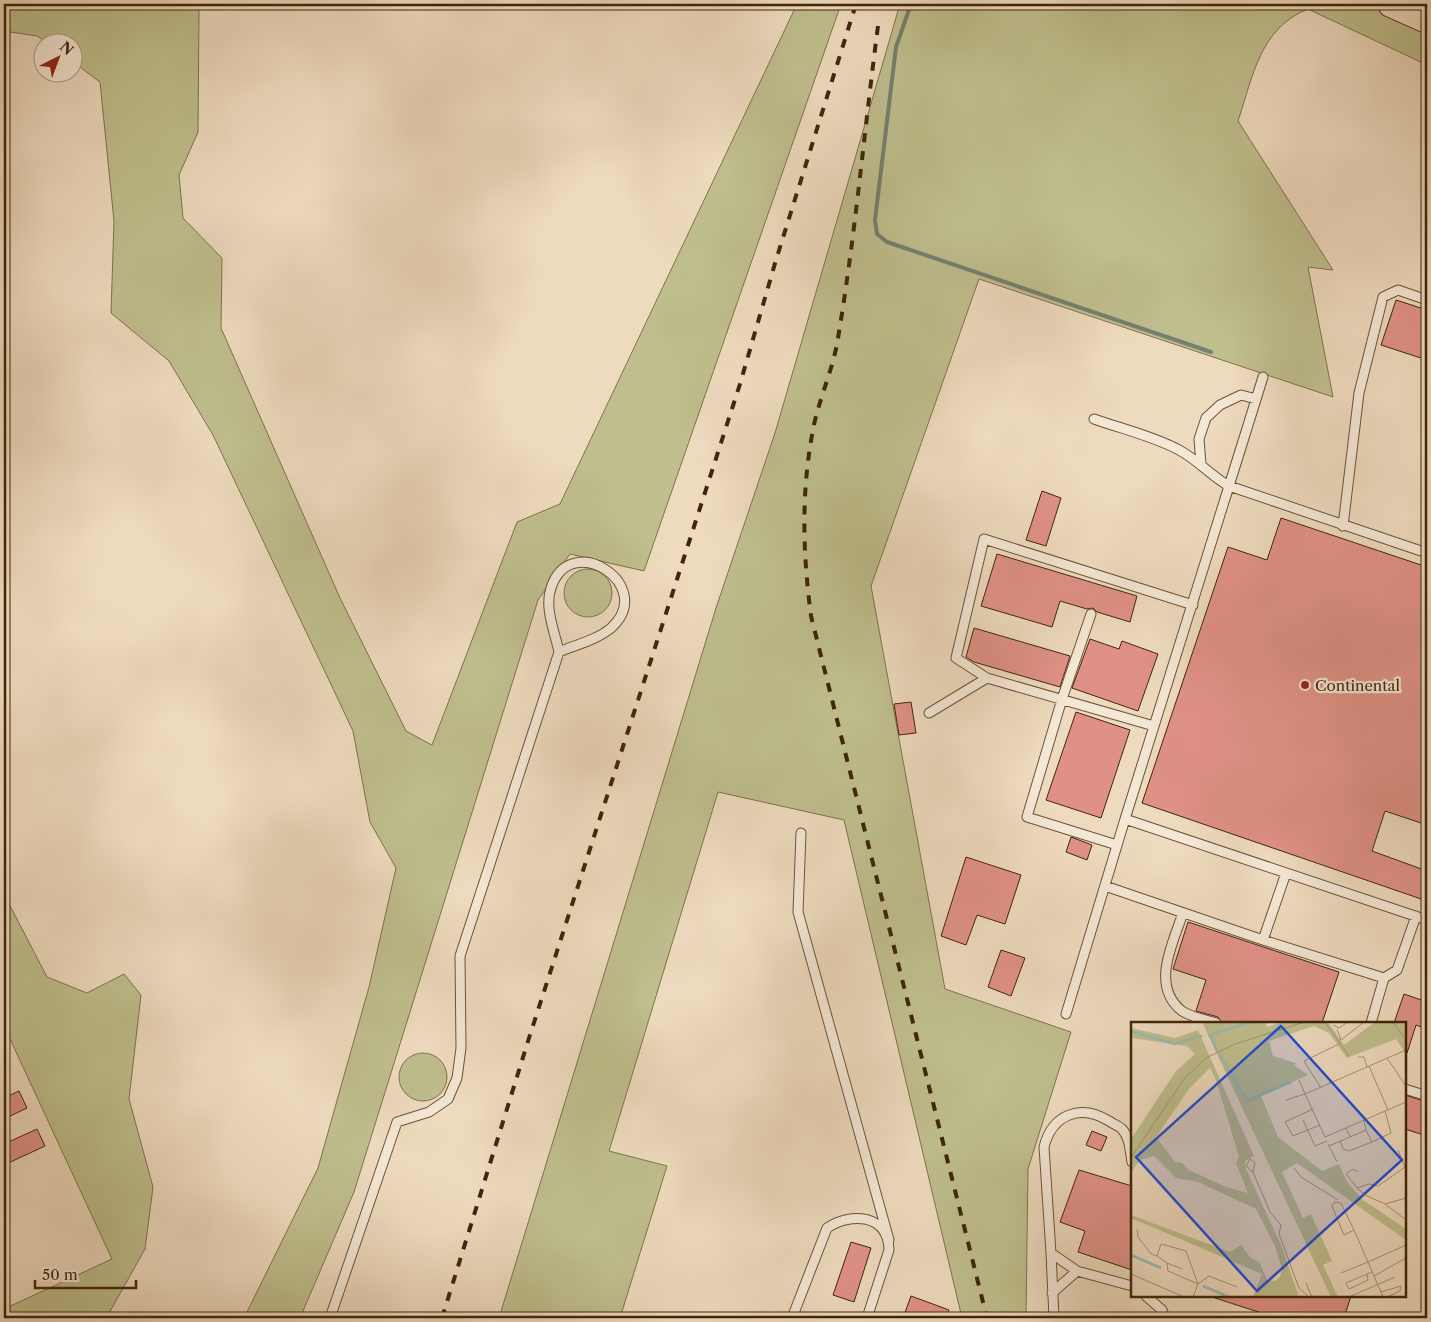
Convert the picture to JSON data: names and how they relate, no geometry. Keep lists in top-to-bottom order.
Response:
{
  "places": ["Continental"],
  "scale_bar": "50 m",
  "north": "top right"
}
